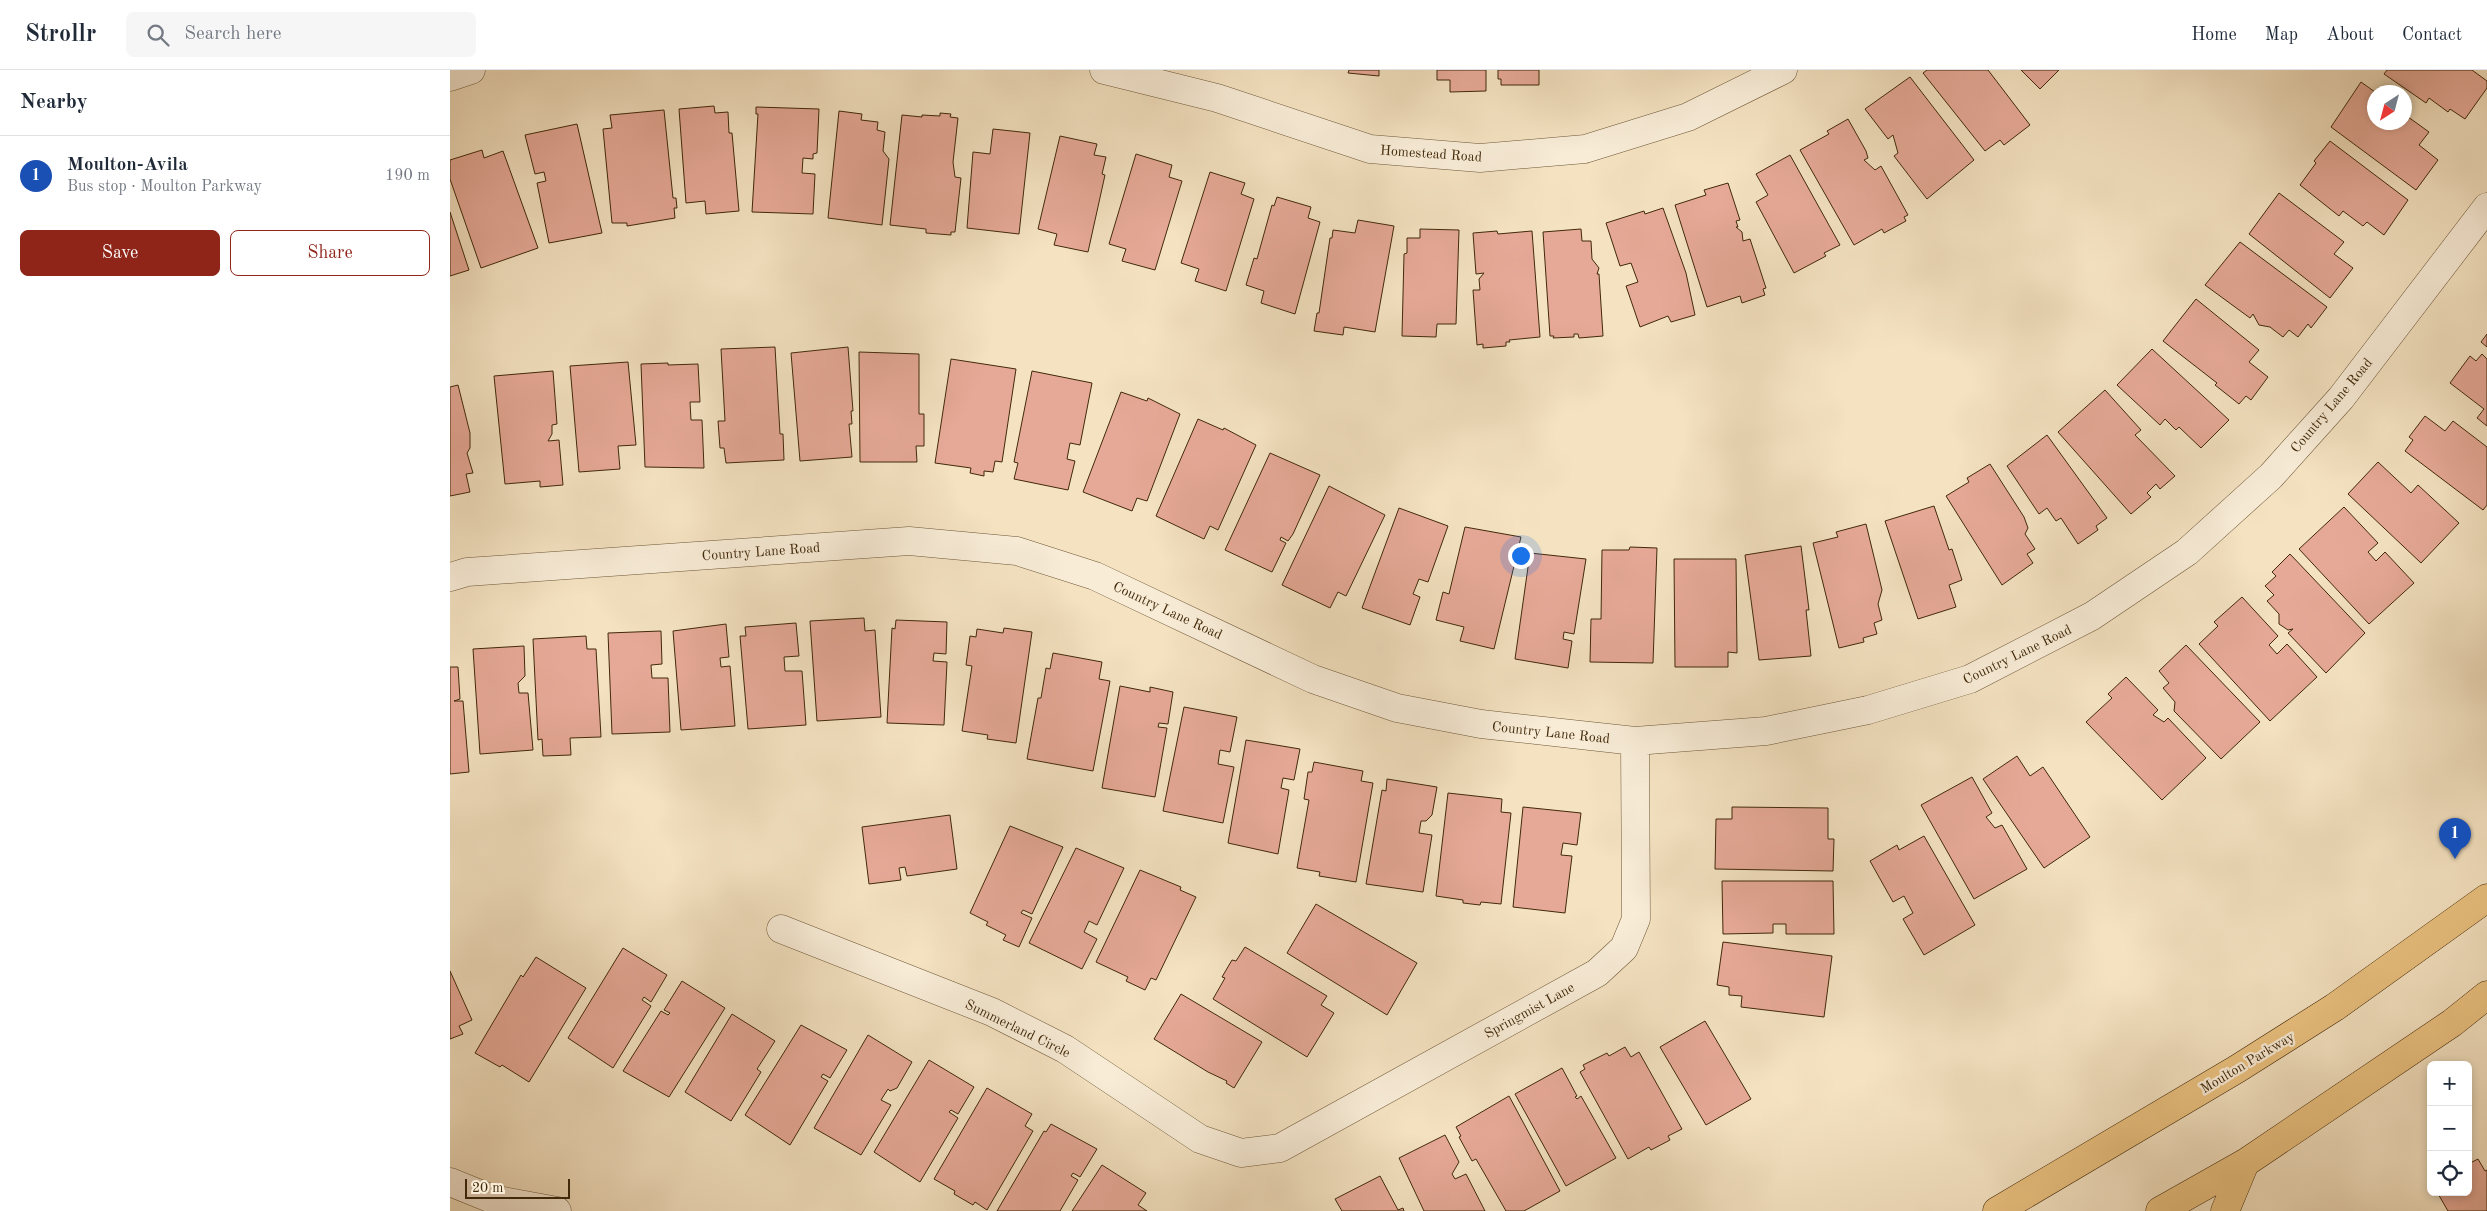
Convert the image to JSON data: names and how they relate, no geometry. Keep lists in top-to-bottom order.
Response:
{
  "streets": {
    "main road": ["Moulton Parkway"],
    "street": [
      "Homestead Road",
      "Country Lane Road",
      "Springmist Lane",
      "Summerland Circle"
    ]
  },
  "crossings": [
    ["Country Lane Road", "Springmist Lane"],
    ["Springmist Lane", "Summerland Circle"]
  ],
  "scale_bar": "20 m",
  "north": "bottom left",
  "page": {
    "header": "Strollr",
    "search": "Search here",
    "nav": [
      "Home",
      "Map",
      "About",
      "Contact"
    ],
    "heading": "Nearby",
    "list": [
      {
        "mark": "1",
        "name": "Moulton-Avila",
        "note": "Bus stop · Moulton Parkway",
        "value": "190 m"
      }
    ],
    "buttons": ["Save", "Share"],
    "pins": "1",
    "map_buttons": ["+", "−"],
    "scale": "20 m"
  }
}
